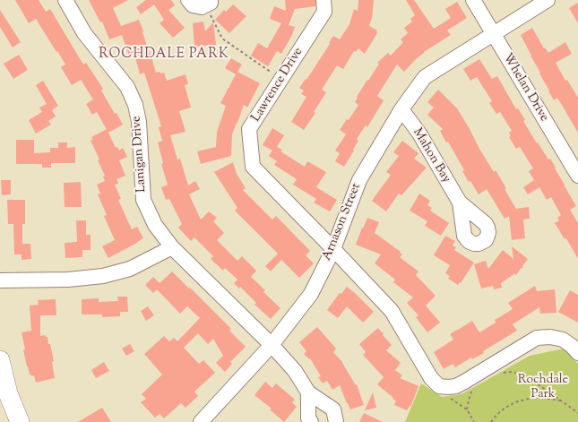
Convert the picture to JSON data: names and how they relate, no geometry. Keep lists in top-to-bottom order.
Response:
{
  "streets": {
    "street": [
      "Lawrence Drive",
      "Whelan Drive",
      "Lanigan Drive",
      "Mahon Bay",
      "Arnason Street"
    ]
  },
  "crossings": [
    ["Lawrence Drive", "Arnason Street"],
    ["Whelan Drive", "Arnason Street"],
    ["Lanigan Drive", "Arnason Street"],
    ["Mahon Bay", "Arnason Street"]
  ],
  "districts": ["ROCHDALE PARK"],
  "parks": ["Rochdale Park"]
}
